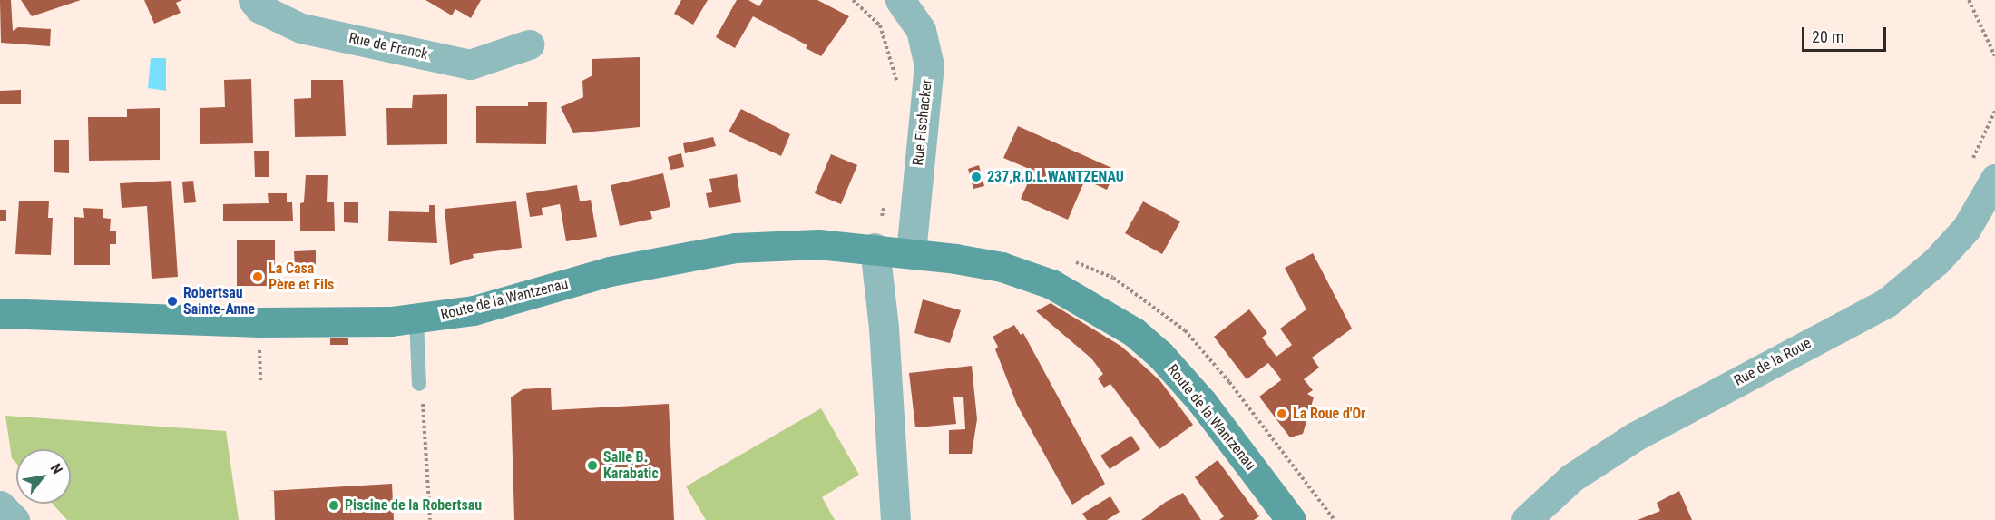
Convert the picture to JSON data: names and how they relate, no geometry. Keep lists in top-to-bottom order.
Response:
{
  "streets": {
    "main road": ["Route de la Wantzenau"],
    "street": ["Rue de Franck", "Rue Fischacker", "Rue de la Roue"]
  },
  "crossings": [
    ["Rue Fischacker", "Route de la Wantzenau"]
  ],
  "places": [
    "237,R.D.L.WANTZENAU",
    "La Casa Père et Fils",
    "Robertsau Sainte-Anne",
    "La Roue d'Or",
    "Salle B. Karabatic",
    "Piscine de la Robertsau"
  ],
  "scale_bar": "20 m",
  "north": "top right"
}
